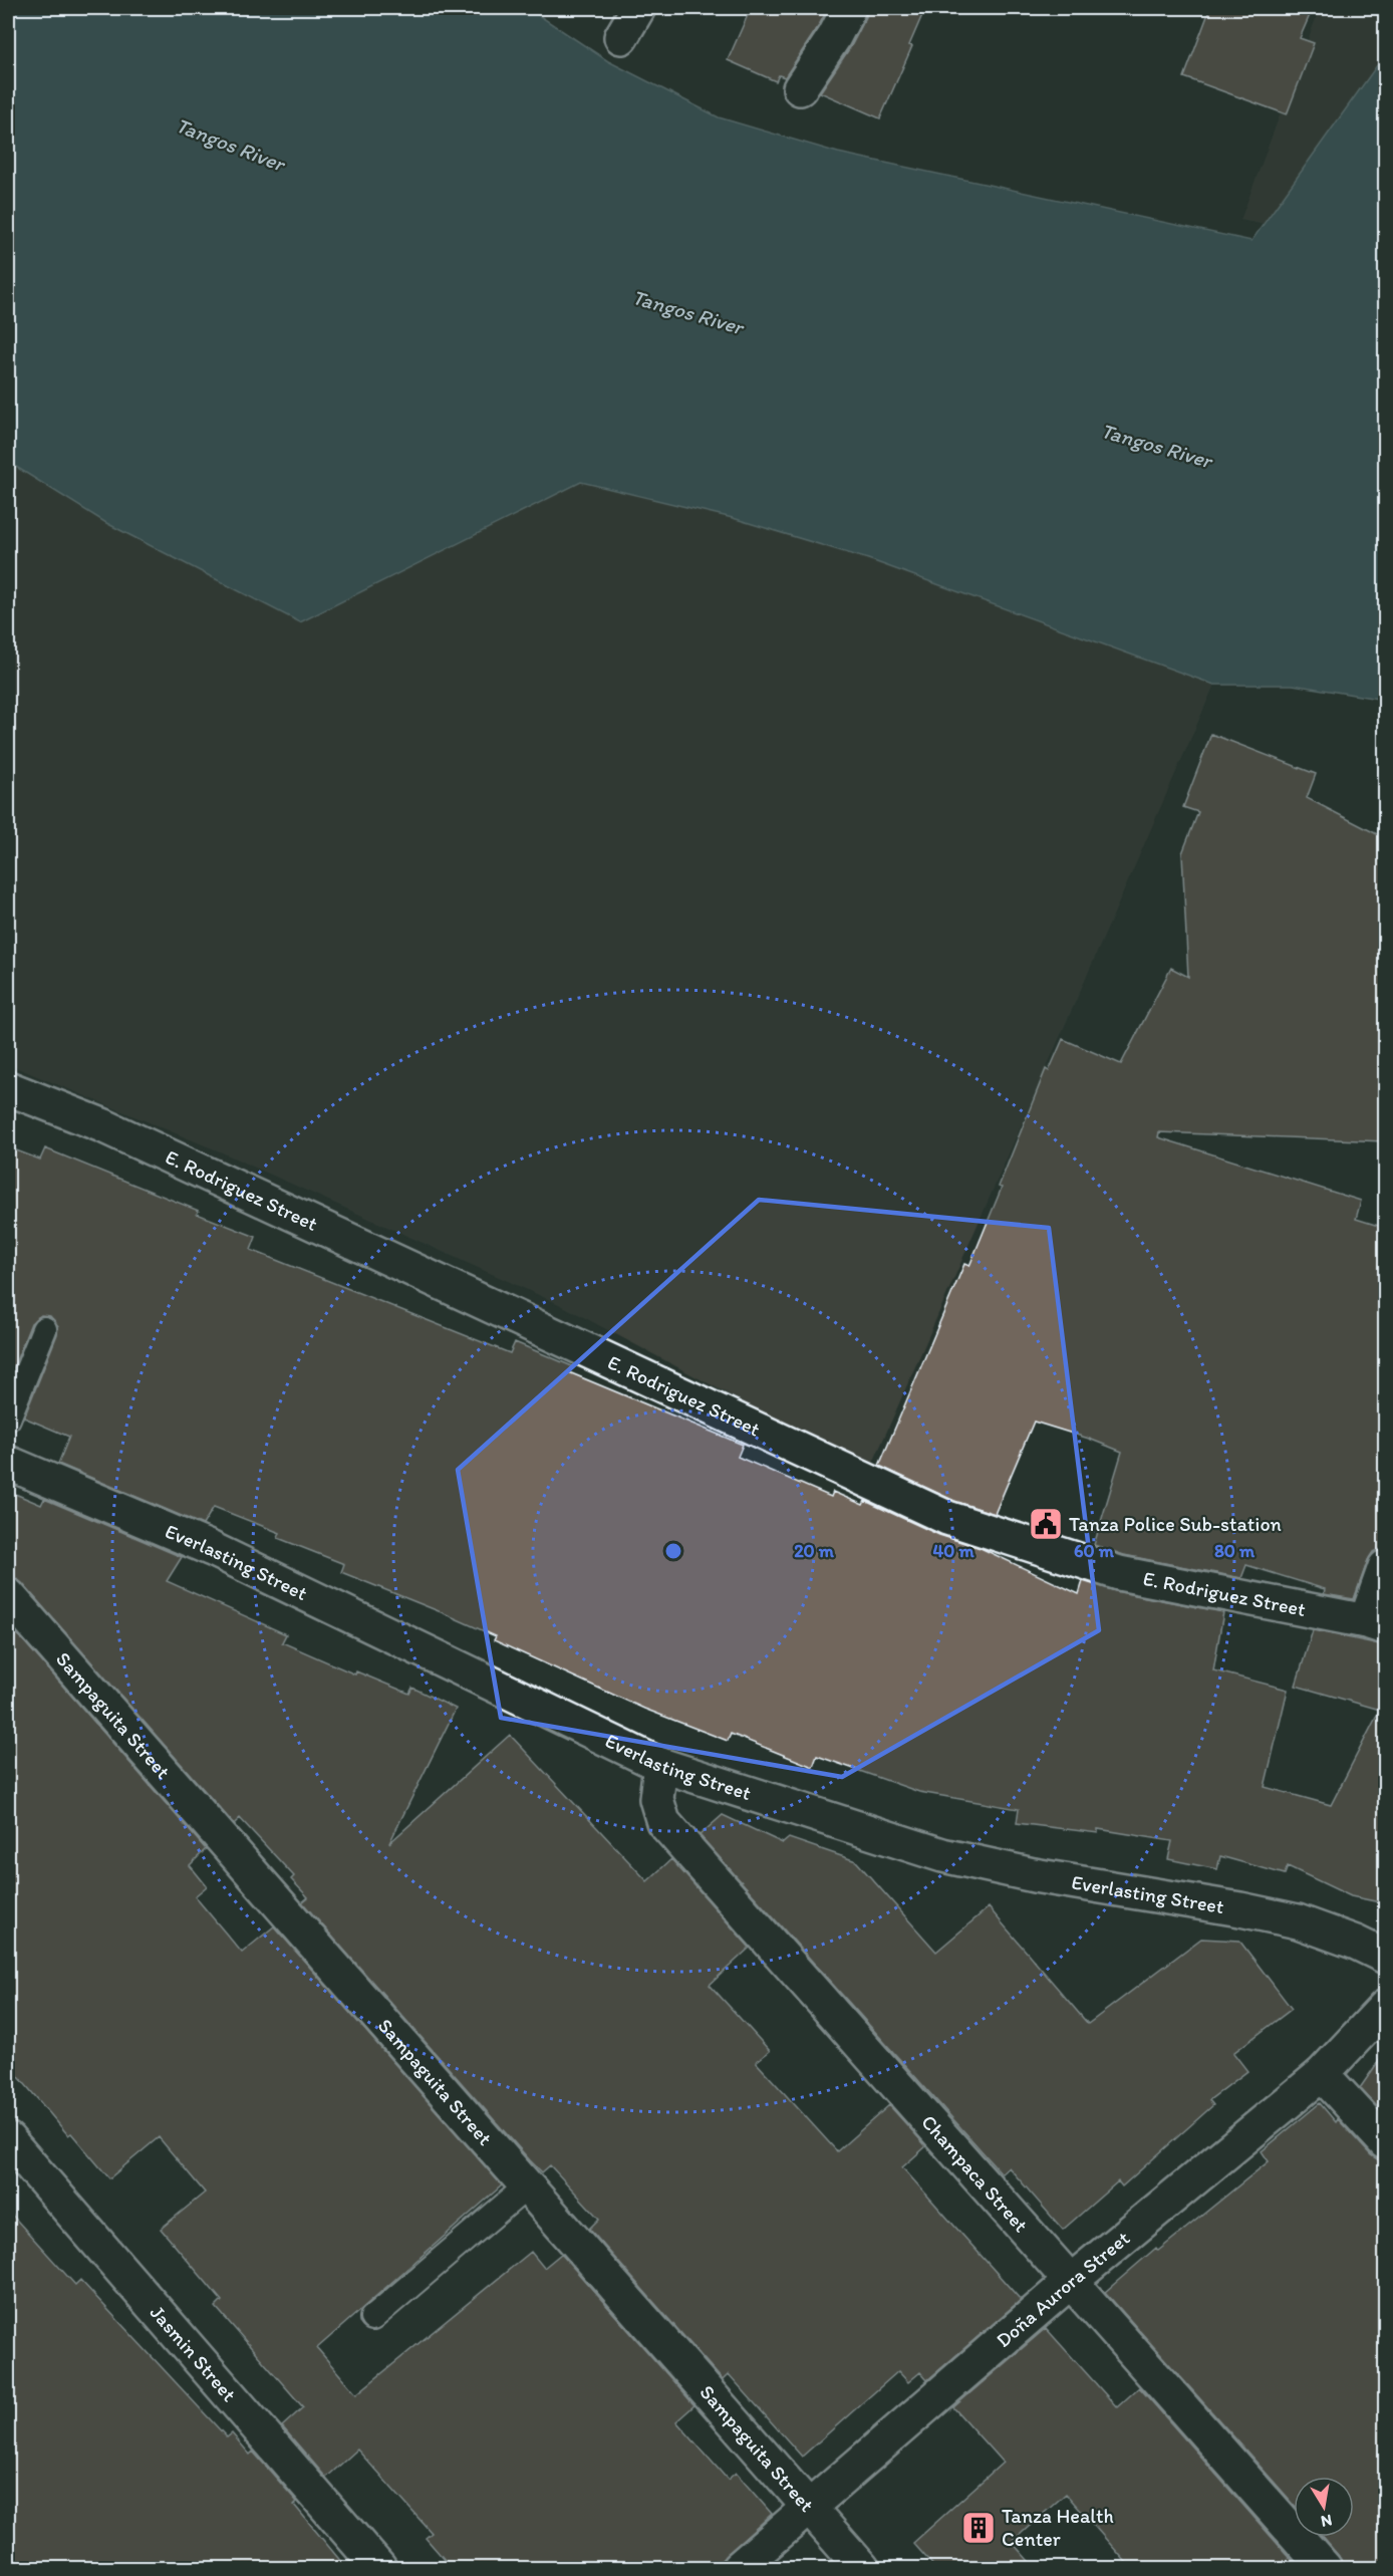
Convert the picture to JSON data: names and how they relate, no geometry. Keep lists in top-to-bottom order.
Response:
{
  "streets": {
    "street": [
      "E. Rodriguez Street",
      "Everlasting Street",
      "Sampaguita Street",
      "Champaca Street",
      "Doña Aurora Street",
      "Jasmin Street"
    ]
  },
  "crossings": [
    ["Everlasting Street", "Champaca Street"],
    ["Sampaguita Street", "Doña Aurora Street"],
    ["Champaca Street", "Doña Aurora Street"]
  ],
  "water": ["Tangos River"],
  "places": {
    "public building": ["Tanza Police Sub-station"],
    "building": ["Tanza Health Center"]
  },
  "north": "bottom",
  "rings": [
    "20 m",
    "40 m",
    "60 m",
    "80 m"
  ]
}
